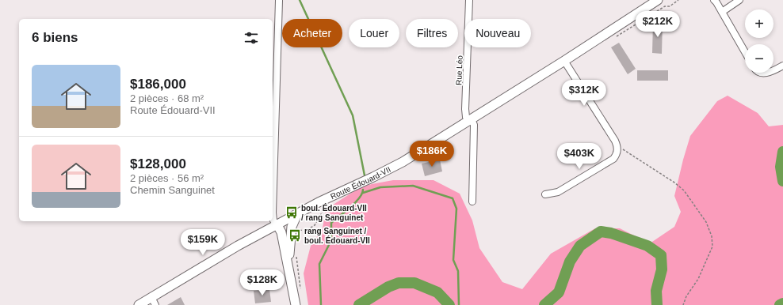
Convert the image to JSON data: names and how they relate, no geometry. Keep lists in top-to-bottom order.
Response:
{
  "streets": {
    "main road": ["Route Édouard-VII"],
    "street": ["Rue Léo"]
  },
  "crossings": [
    ["Rue Léo", "Route Édouard-VII"]
  ],
  "places": {
    "bus stop": ["boul. Édouard-VII / rang Sanguinet", "rang Sanguinet / boul. Édouard-VII"]
  },
  "page": {
    "map_buttons": ["+", "−"],
    "price": [
      "$212K",
      "$312K",
      "$186K",
      "$403K",
      "$159K",
      "$128K"
    ],
    "chip": [
      "Acheter",
      "Louer",
      "Filtres",
      "Nouveau"
    ],
    "heading": "6 biens",
    "list": [
      {
        "name": "$186,000",
        "note": "2 pièces · 68 m² · Route Édouard-VII"
      },
      {
        "name": "$128,000",
        "note": "2 pièces · 56 m² · Chemin Sanguinet"
      }
    ]
  }
}
